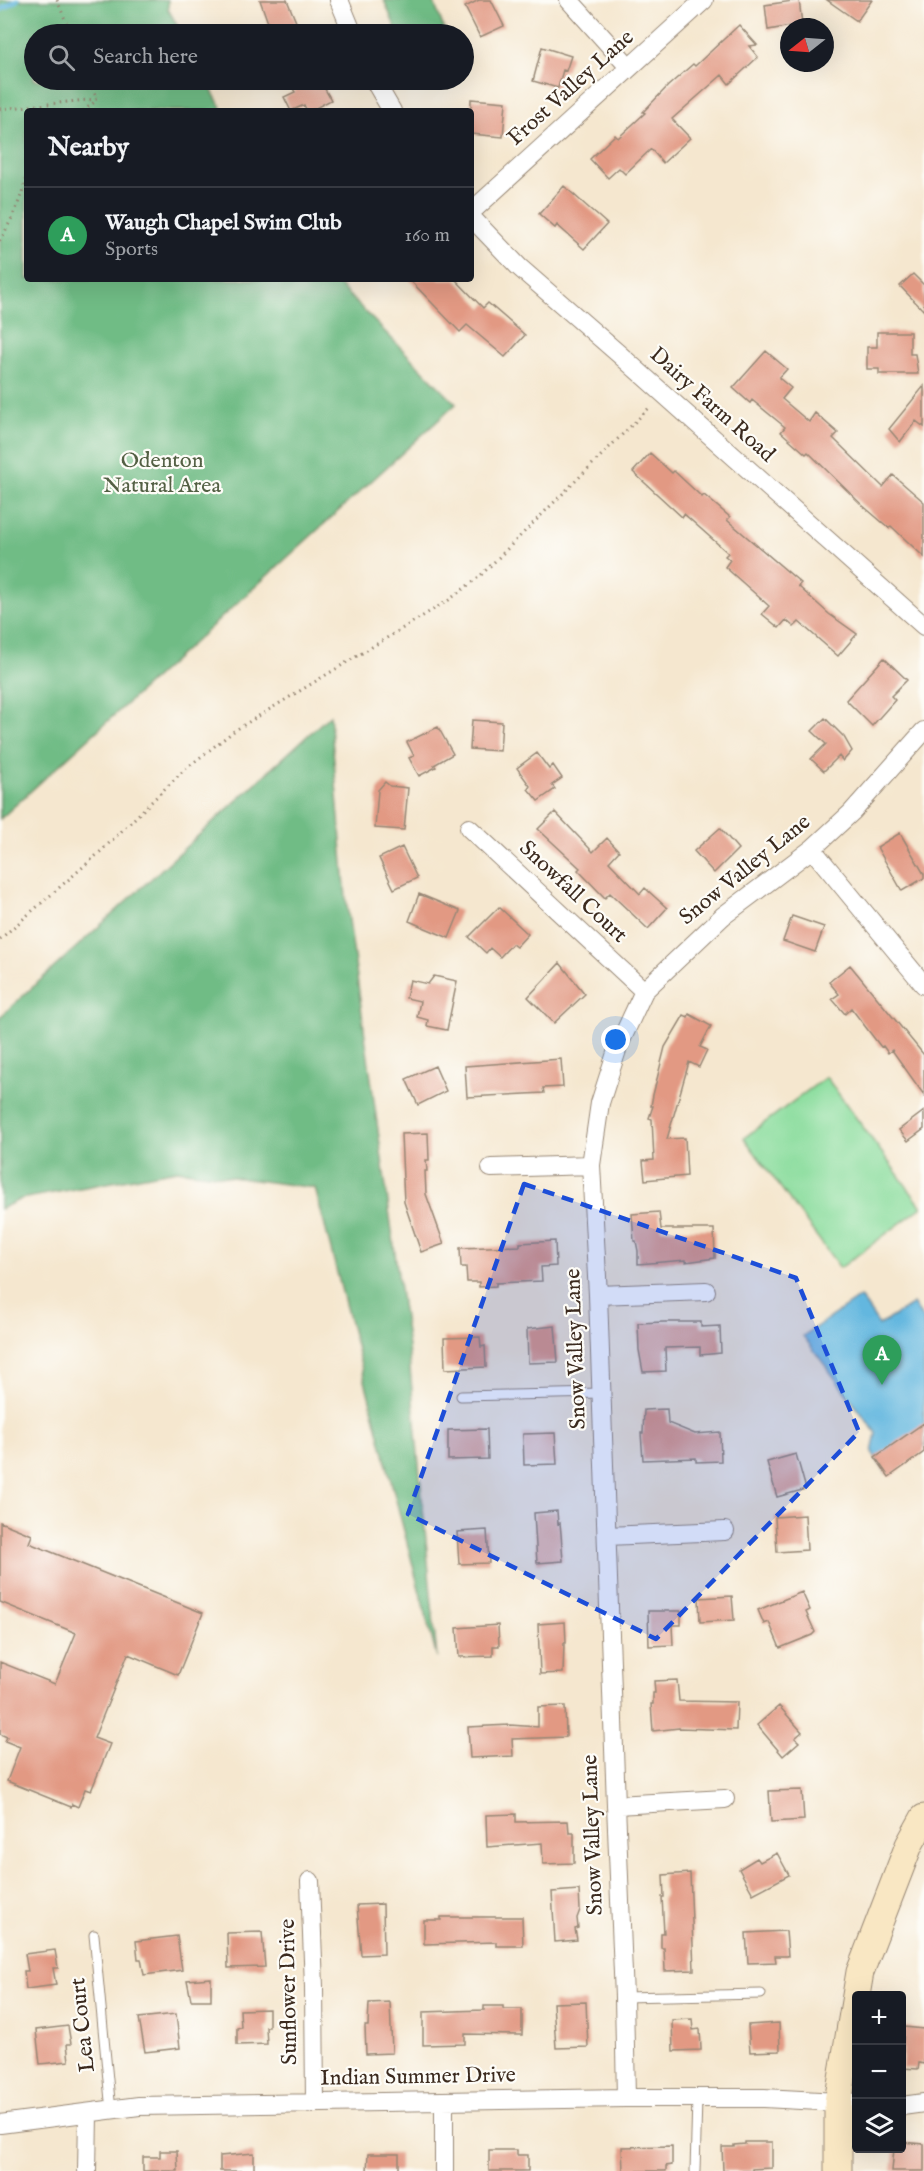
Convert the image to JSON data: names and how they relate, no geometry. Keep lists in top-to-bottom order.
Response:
{
  "streets": {
    "street": [
      "Frost Valley Lane",
      "Dairy Farm Road",
      "Snow Valley Lane",
      "Snowfall Court",
      "Sunflower Drive",
      "Indian Summer Drive"
    ],
    "lane": ["Lea Court"]
  },
  "crossings": [
    ["Snow Valley Lane", "Snowfall Court"],
    ["Snow Valley Lane", "Indian Summer Drive"],
    ["Sunflower Drive", "Indian Summer Drive"],
    ["Lea Court", "Indian Summer Drive"]
  ],
  "parks": ["Odenton Natural Area"],
  "north": "left",
  "page": {
    "search": "Search here",
    "heading": "Nearby",
    "list": [
      {
        "mark": "A",
        "name": "Waugh Chapel Swim Club",
        "note": "Sports",
        "value": "160 m"
      }
    ],
    "pins": "A",
    "map_buttons": ["+", "−"]
  }
}
